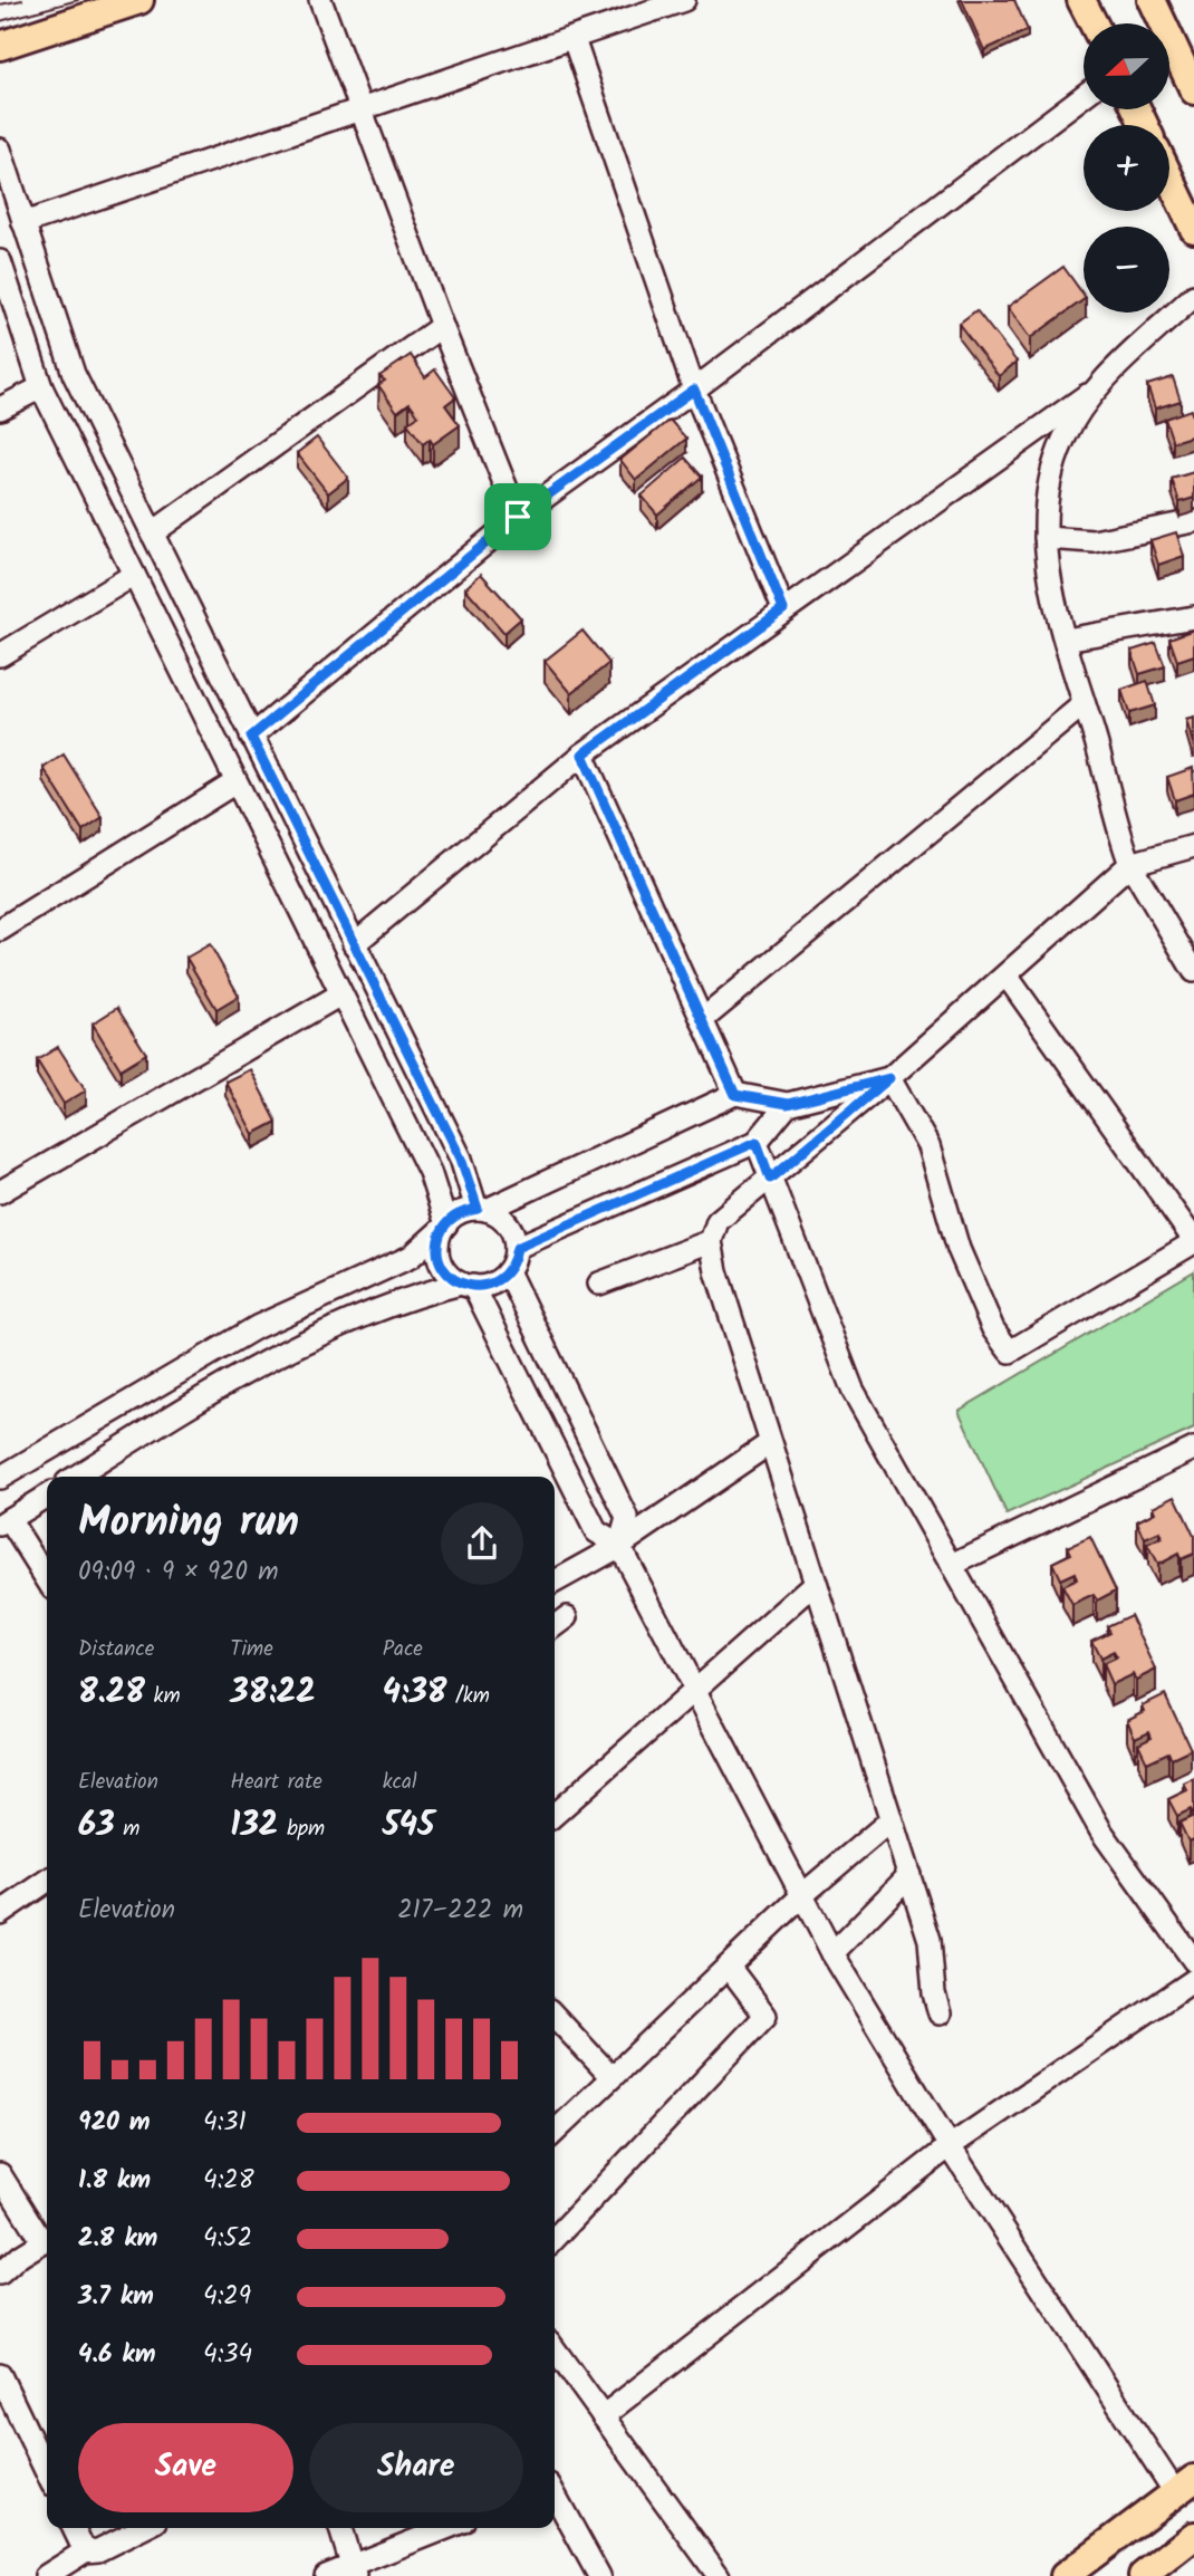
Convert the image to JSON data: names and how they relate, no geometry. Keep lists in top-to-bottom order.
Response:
{
  "north": "left",
  "page": {
    "map_buttons": ["+", "−"],
    "heading": ["Morning run", "09:09 · 9 × 920 m"],
    "stats": [
      ["Distance", "8.28 km"],
      ["Time", "38:22"],
      ["Pace", "4:38 /km"],
      ["Elevation", "63 m"],
      ["Heart rate", "132 bpm"],
      ["kcal", "545"]
    ],
    "chart": ["Elevation", "217–222 m"],
    "list": [
      {
        "name": "920 m",
        "note": "4:31"
      },
      {
        "name": "1.8 km",
        "note": "4:28"
      },
      {
        "name": "2.8 km",
        "note": "4:52"
      },
      {
        "name": "3.7 km",
        "note": "4:29"
      },
      {
        "name": "4.6 km",
        "note": "4:34"
      }
    ],
    "buttons": ["Save", "Share"]
  }
}
